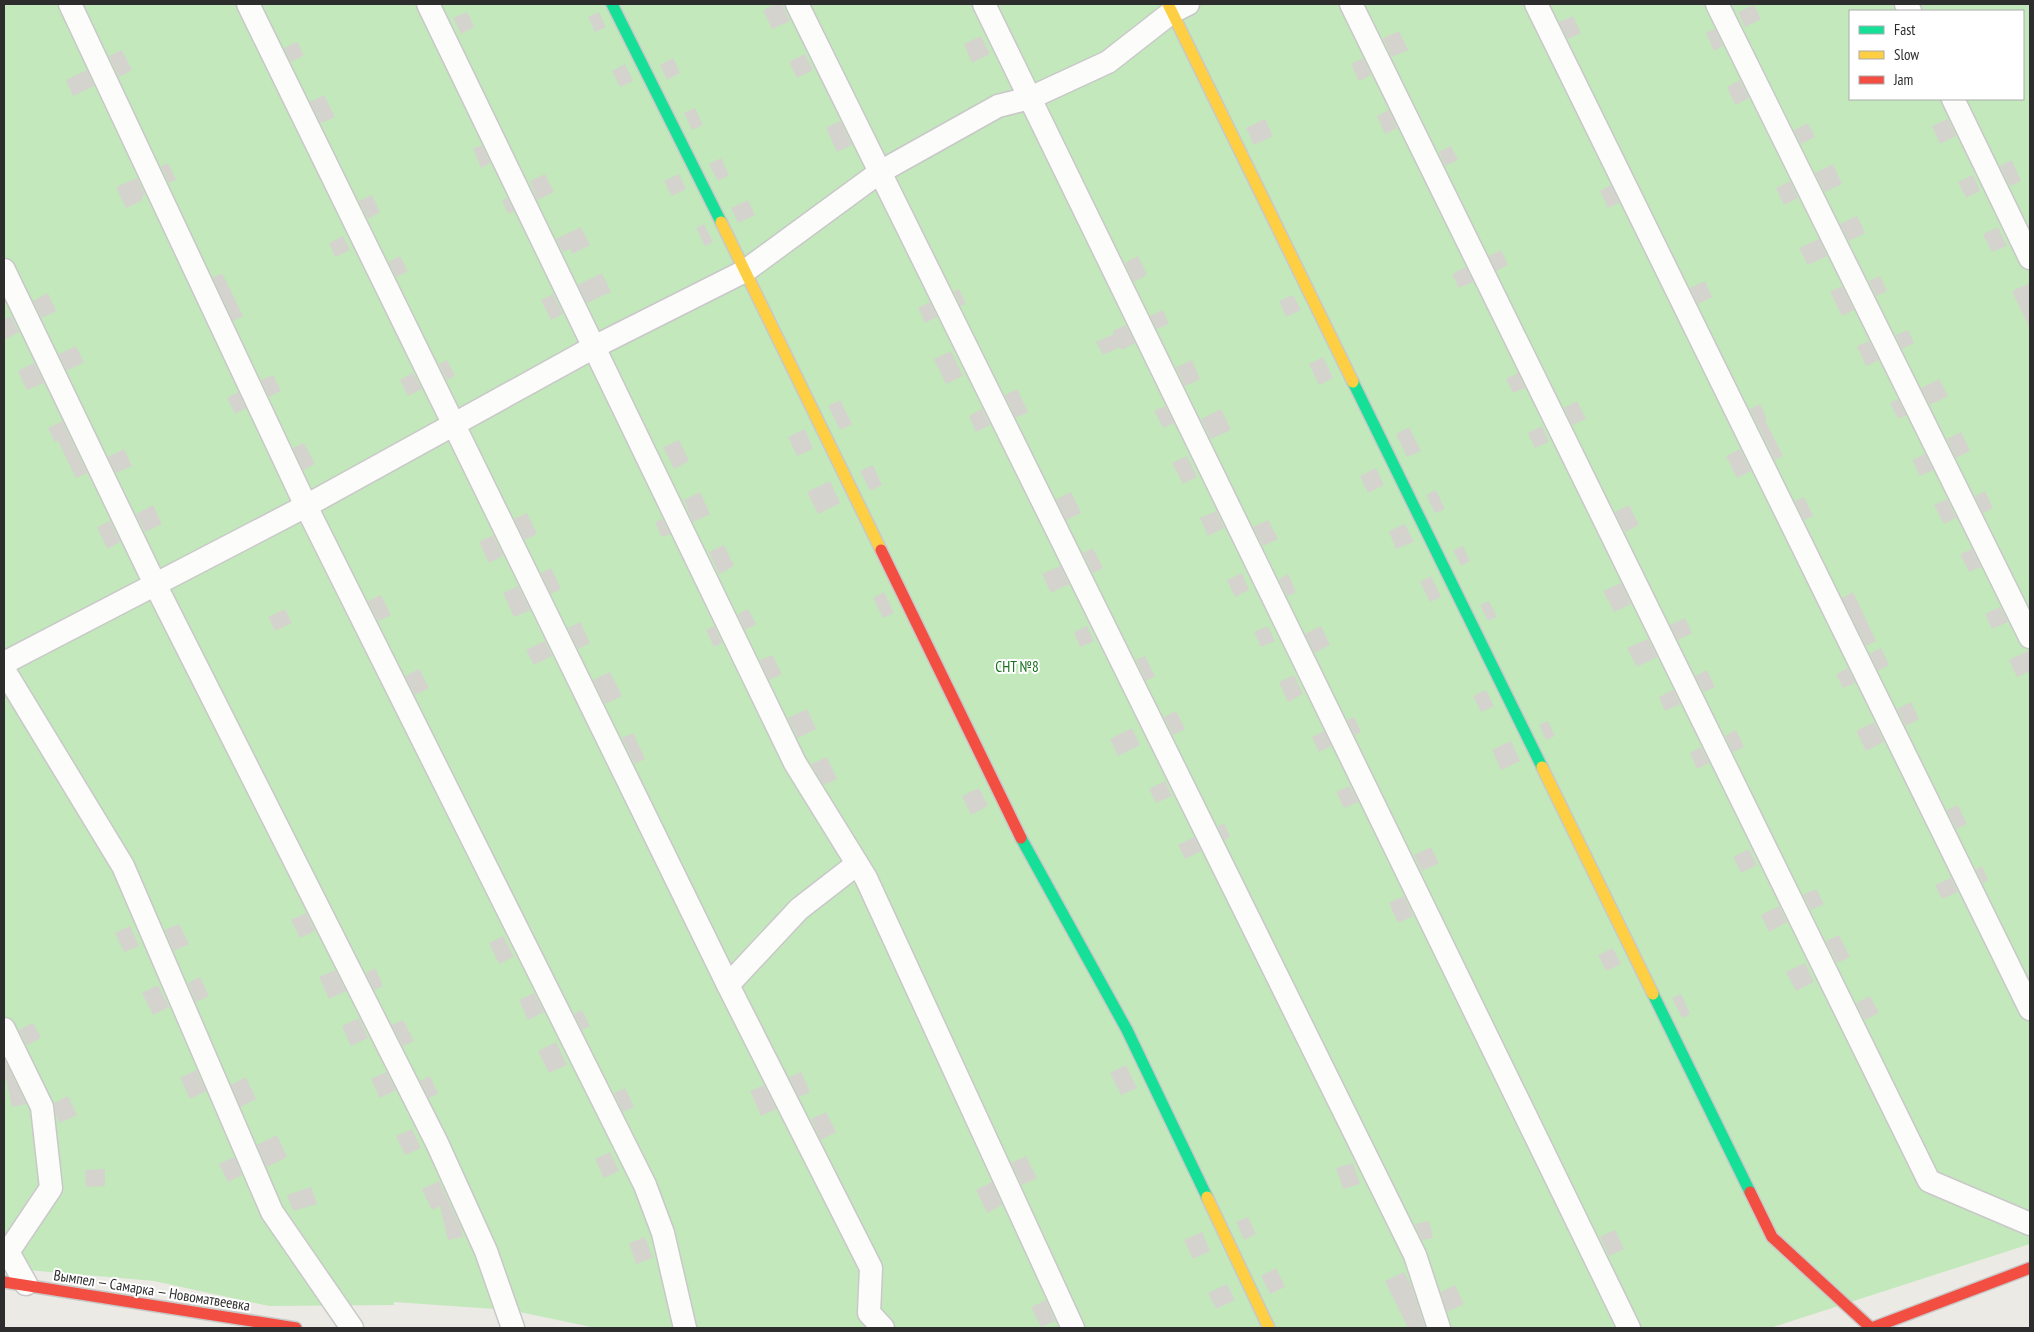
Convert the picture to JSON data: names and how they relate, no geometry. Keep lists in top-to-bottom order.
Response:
{
  "streets": {
    "street": ["Вымпел — Самарка — Новоматвеевка"]
  },
  "parks": ["СНТ №8"],
  "legend": ["Fast", "Slow", "Jam"]
}
